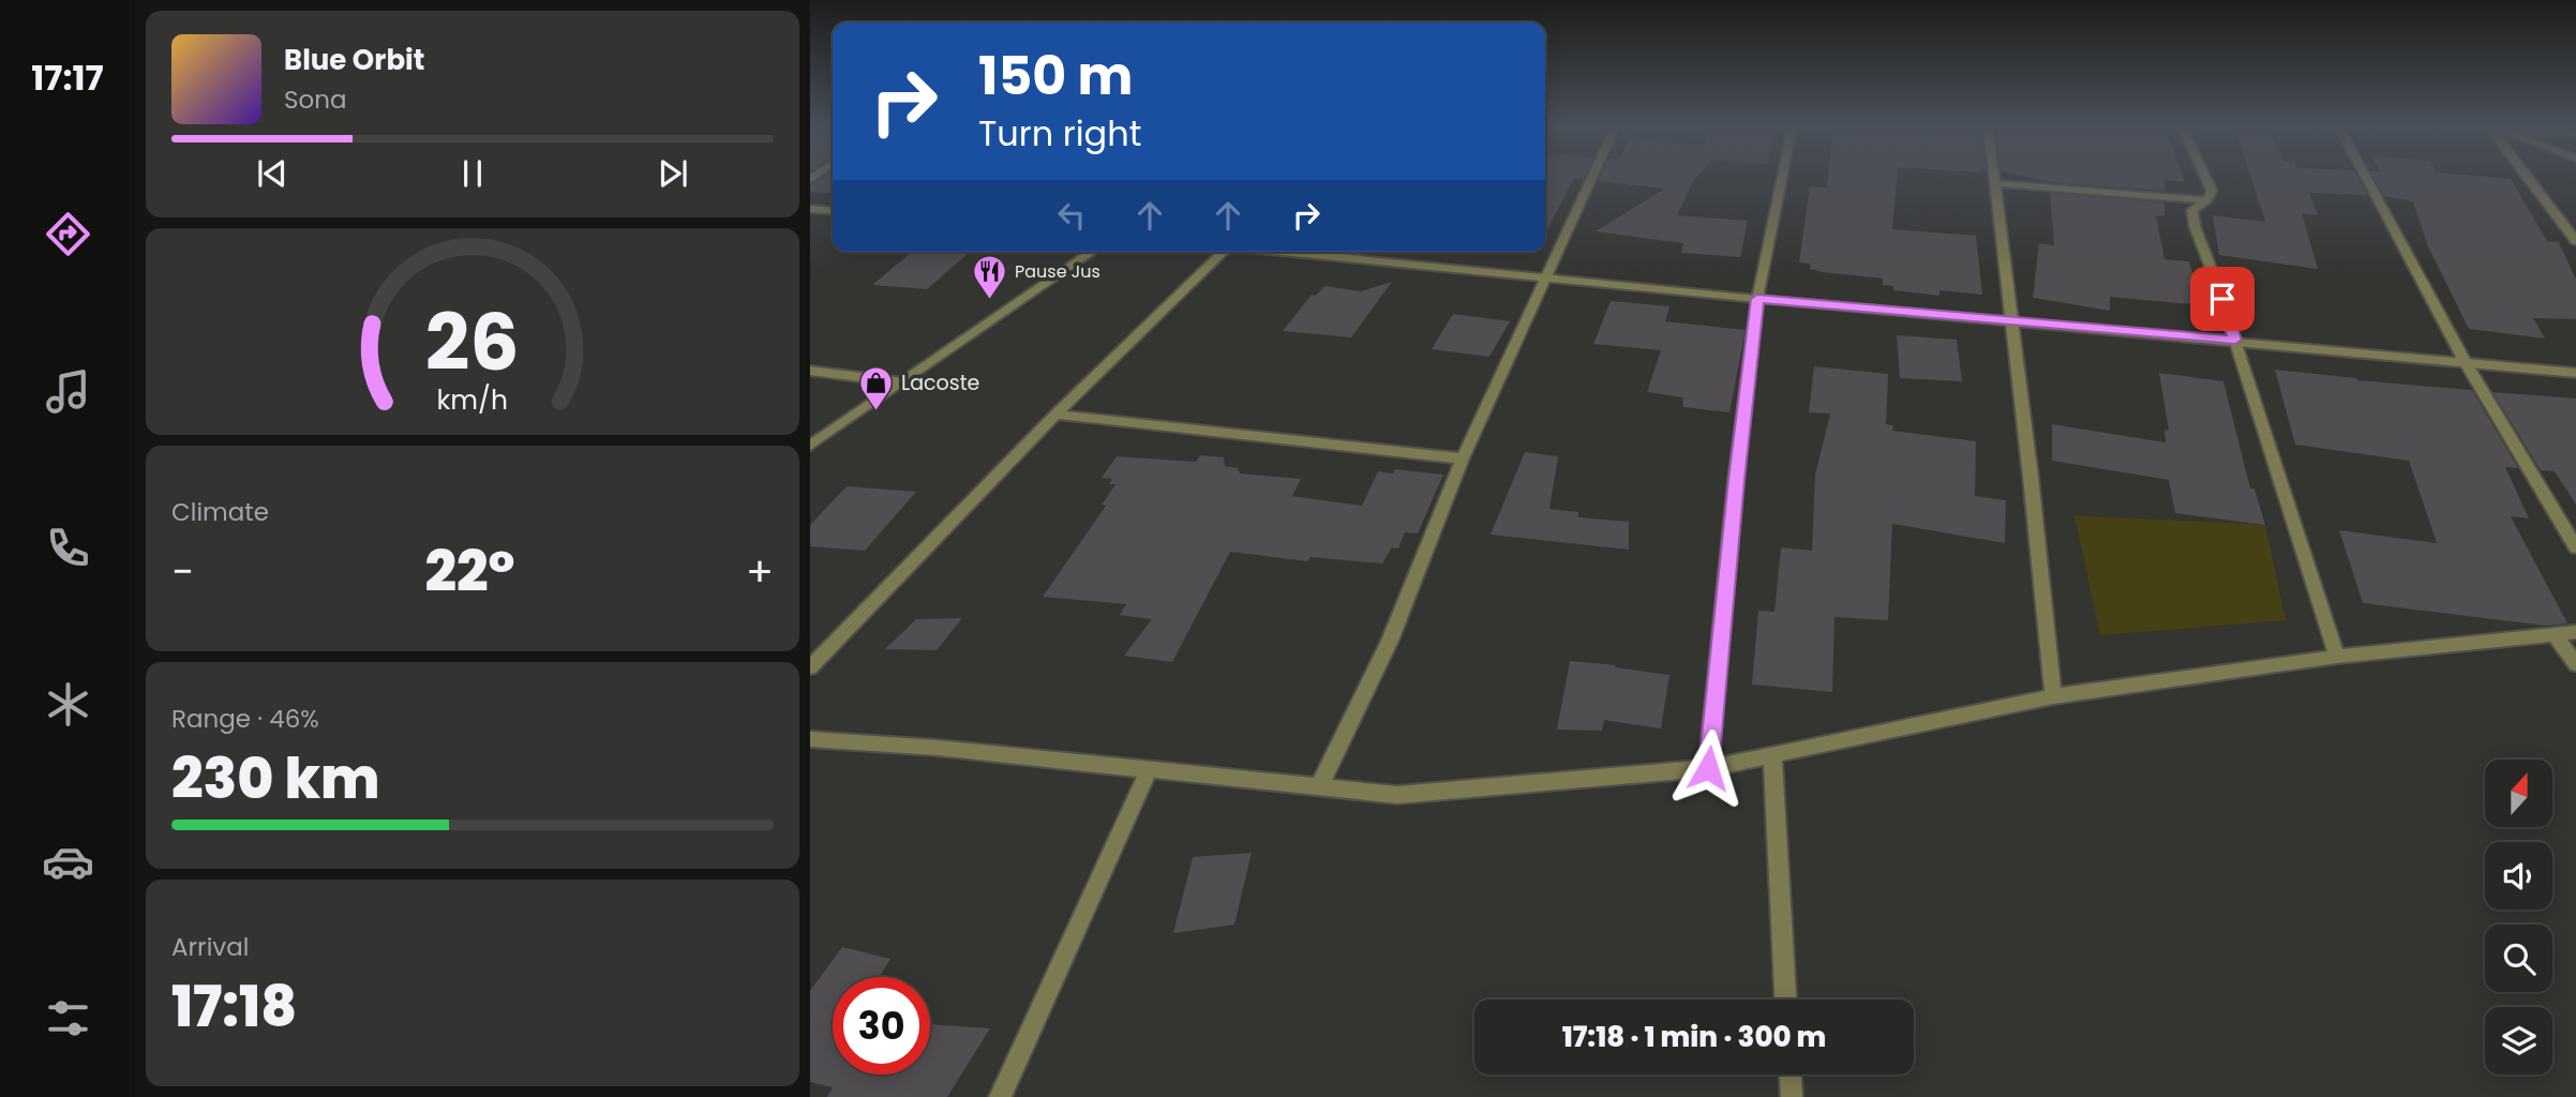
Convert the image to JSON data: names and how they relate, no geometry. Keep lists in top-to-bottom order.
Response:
{
  "places": {
    "restaurant": ["Pause Jus"],
    "shop": ["Lacoste"]
  },
  "north": "top",
  "page": {
    "tabs": "17:17",
    "turn": ["150 m", "Turn right"],
    "song": ["Blue Orbit", "Sona"],
    "tile": [
      "Climate",
      ["Range · 46%", "230 km"],
      ["Arrival", "17:18"]
    ],
    "heat": ["−", "22°", "+"],
    "limit": "30",
    "trip": "17:18 · 1 min · 300 m",
    "gauge": ["26", "km/h"]
  }
}
